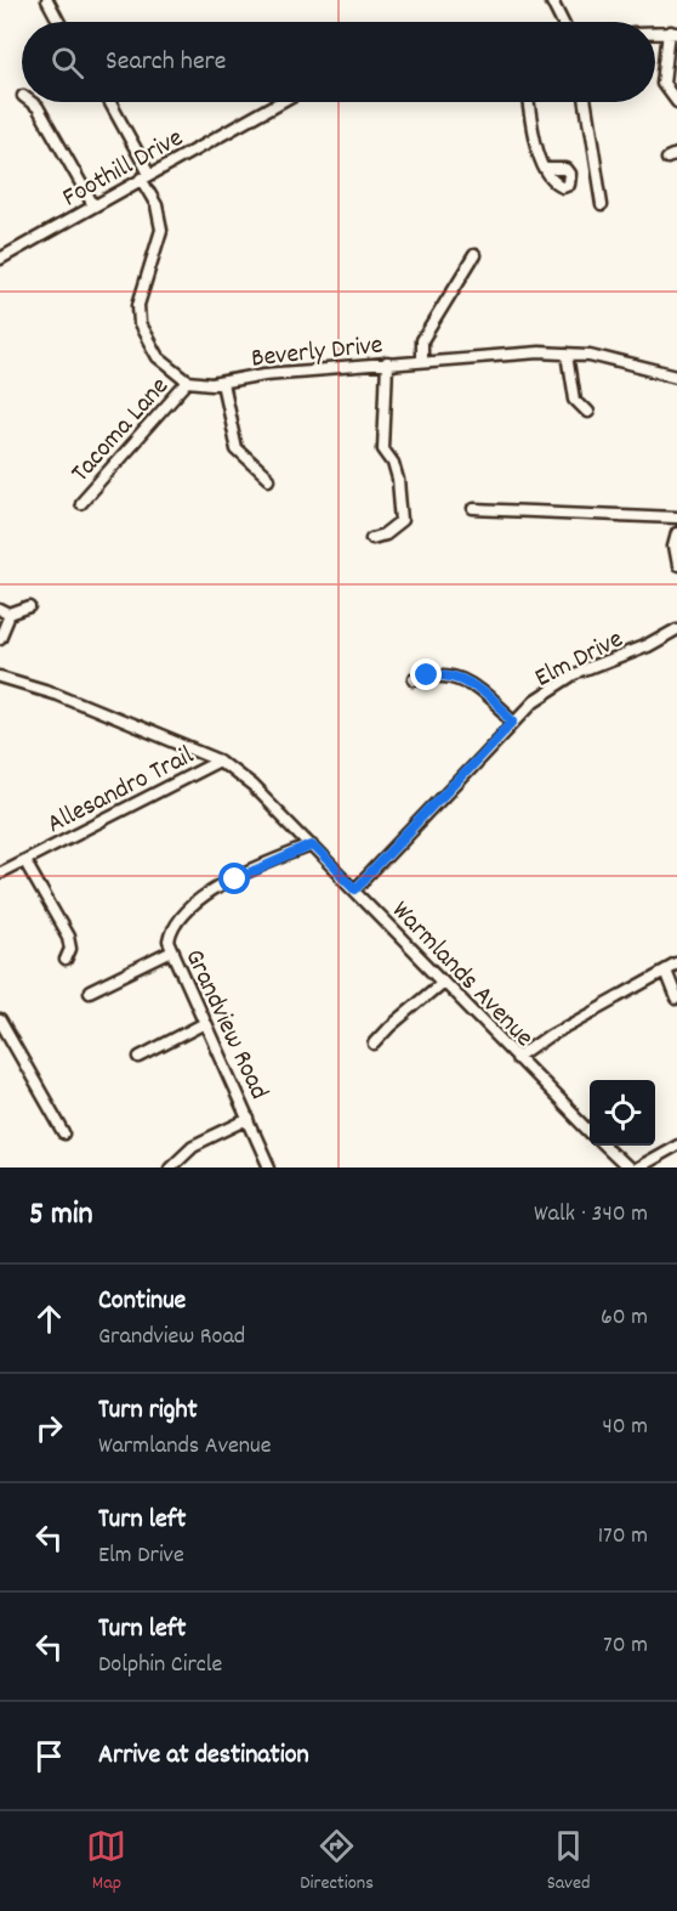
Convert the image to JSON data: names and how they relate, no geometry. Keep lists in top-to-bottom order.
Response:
{
  "streets": {
    "street": [
      "Foothill Drive",
      "Beverly Drive",
      "Tacoma Lane",
      "Elm Drive",
      "Allesandro Trail",
      "Warmlands Avenue",
      "Grandview Road"
    ]
  },
  "crossings": [
    ["Beverly Drive", "Tacoma Lane"],
    ["Elm Drive", "Warmlands Avenue"],
    ["Allesandro Trail", "Warmlands Avenue"],
    ["Warmlands Avenue", "Grandview Road"]
  ],
  "page": {
    "search": "Search here",
    "heading": ["5 min", "Walk · 340 m"],
    "list": [
      ["Continue", "Grandview Road", "60 m"],
      ["Turn right", "Warmlands Avenue", "40 m"],
      ["Turn left", "Elm Drive", "170 m"],
      ["Turn left", "Dolphin Circle", "70 m"],
      "Arrive at destination"
    ],
    "nav": ["Map", "Directions", "Saved"]
  }
}
